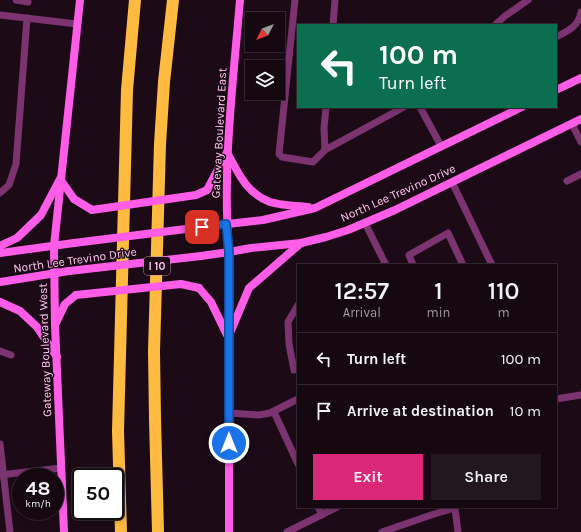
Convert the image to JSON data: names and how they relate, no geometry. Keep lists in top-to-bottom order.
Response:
{
  "streets": {
    "highway": ["I 10"],
    "main road": ["Gateway Boulevard East", "North Lee Trevino Drive", "Gateway Boulevard West"]
  },
  "crossings": [
    ["Gateway Boulevard East", "North Lee Trevino Drive"],
    ["North Lee Trevino Drive", "Gateway Boulevard West"]
  ],
  "north": "bottom left",
  "page": {
    "turn": ["100 m", "Turn left"],
    "eta": [
      "12:57",
      "Arrival",
      "1",
      "min",
      "110",
      "m"
    ],
    "list": [
      {
        "name": "Turn left",
        "value": "100 m"
      },
      {
        "name": "Arrive at destination",
        "value": "10 m"
      }
    ],
    "buttons": ["Exit", "Share"],
    "speed": "48 km/h",
    "limit": "50"
  }
}
